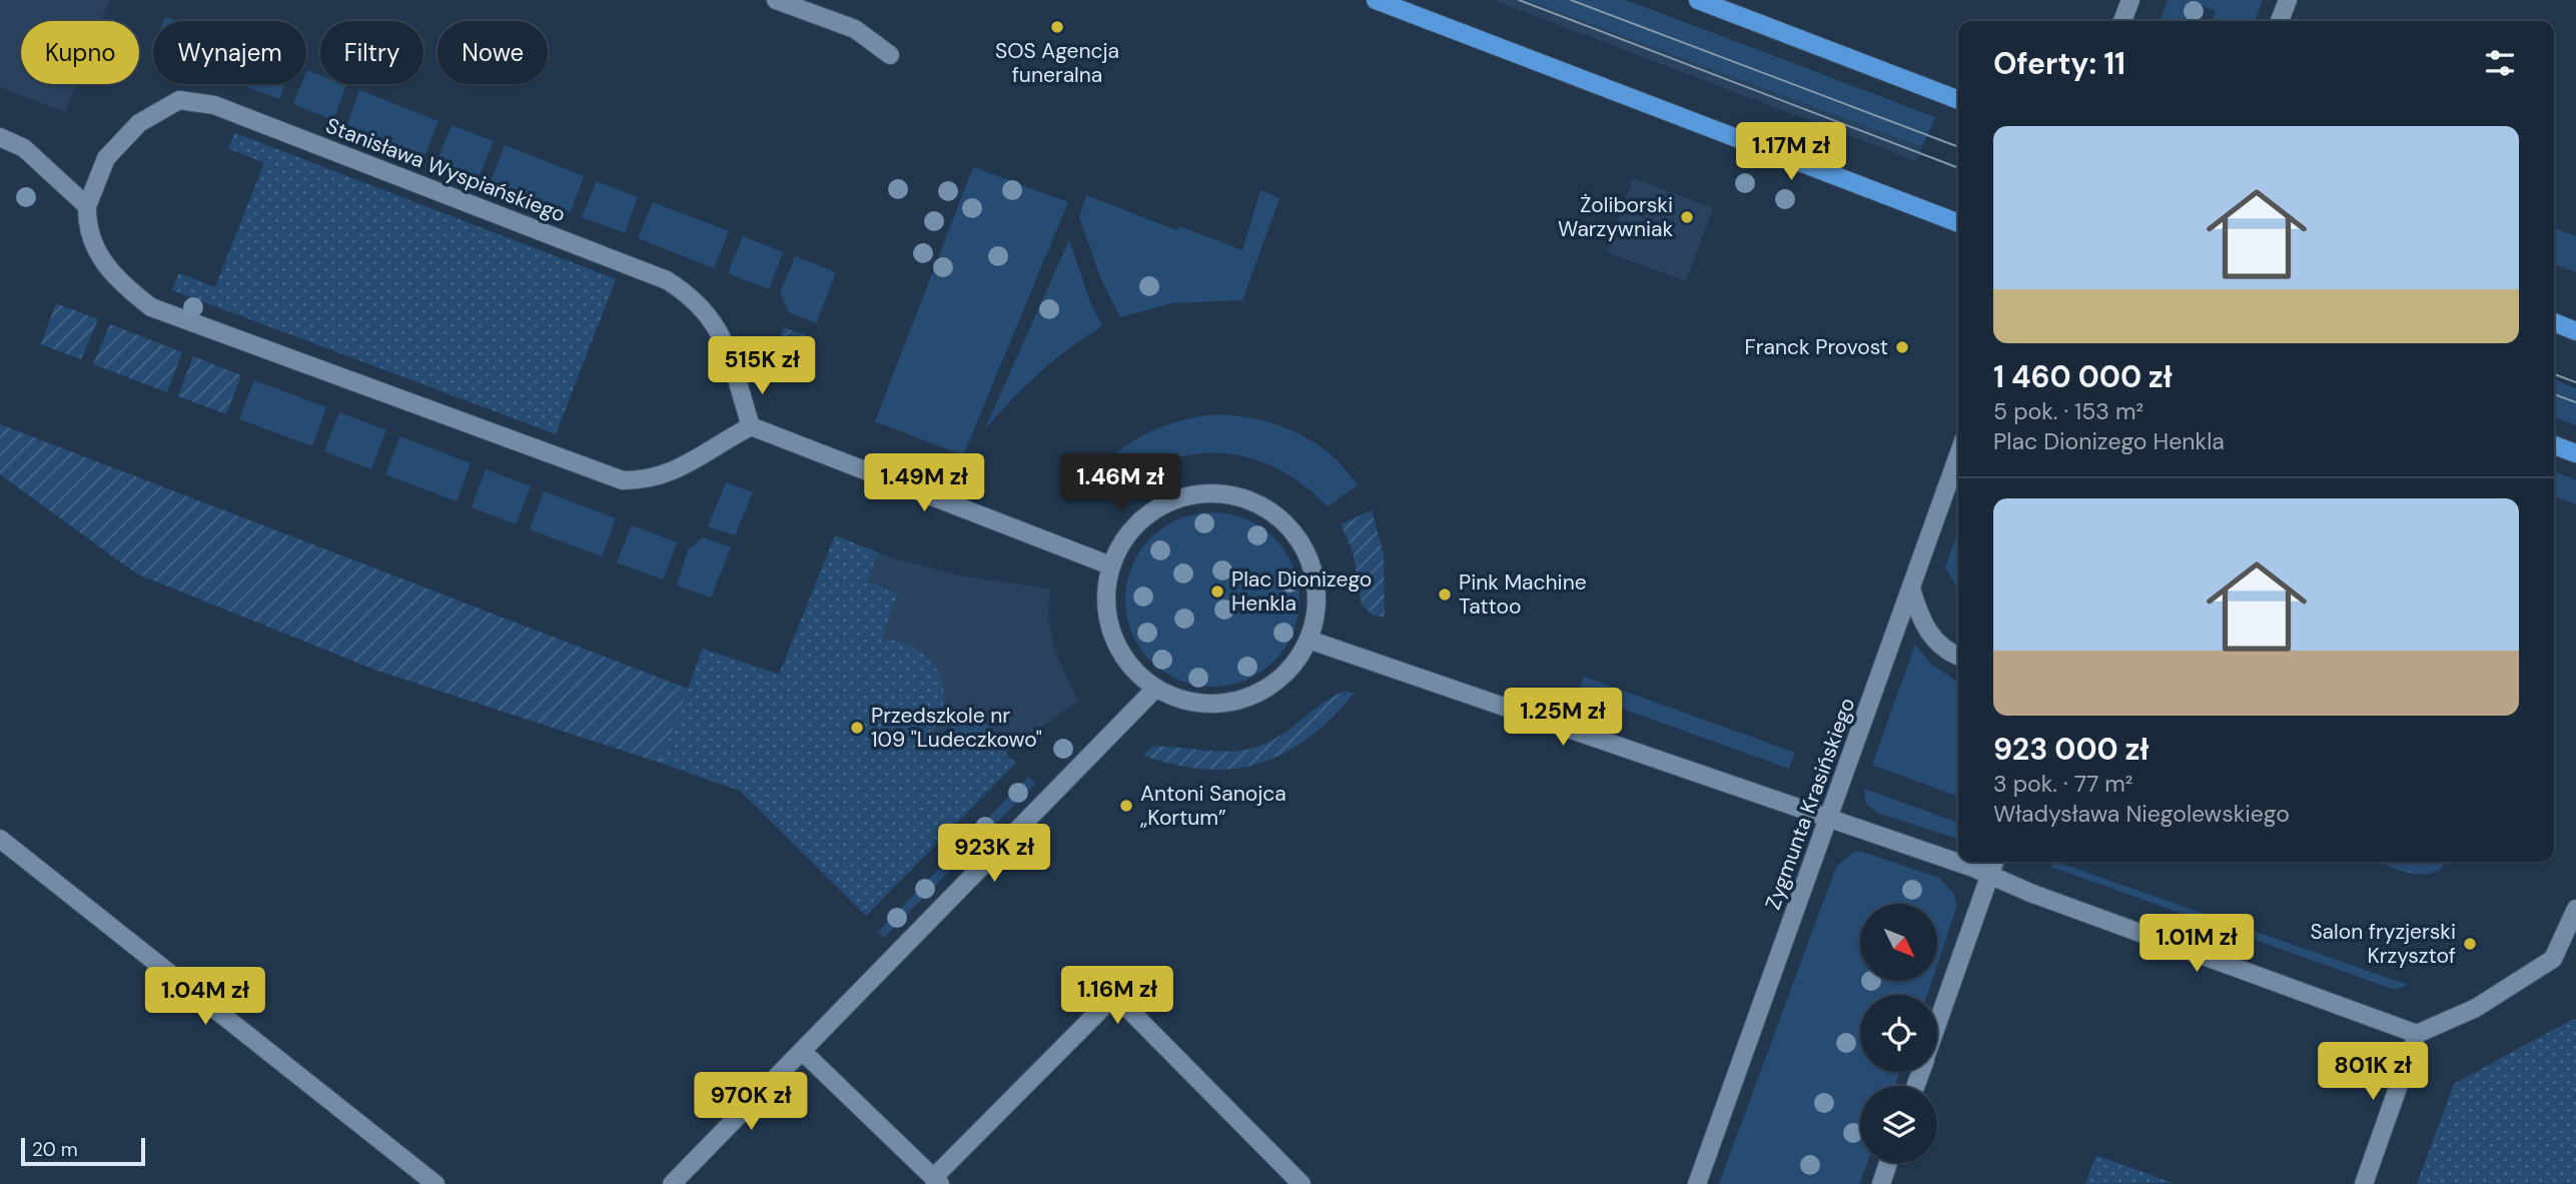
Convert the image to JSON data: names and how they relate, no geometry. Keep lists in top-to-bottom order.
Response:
{
  "streets": {
    "street": ["Stanisława Wyspiańskiego", "Zygmunta Krasińskiego"]
  },
  "places": [
    "SOS Agencja funeralna",
    "Żoliborski Warzywniak",
    "Franck Provost",
    "Plac Dionizego Henkla",
    "Pink Machine Tattoo",
    "Przedszkole nr 109 \"Ludeczkowo\"",
    "Antoni Sanojca „Kortum”",
    "Salon fryzjerski Krzysztof"
  ],
  "scale_bar": "20 m",
  "north": "bottom right",
  "page": {
    "chip": [
      "Kupno",
      "Wynajem",
      "Filtry",
      "Nowe"
    ],
    "heading": "Oferty: 11",
    "list": [
      {
        "name": "1 460 000 zł",
        "note": "5 pok. · 153 m² · Plac Dionizego Henkla"
      },
      {
        "name": "923 000 zł",
        "note": "3 pok. · 77 m² · Władysława Niegolewskiego"
      }
    ],
    "price": [
      "1.17M zł",
      "515K zł",
      "1.49M zł",
      "1.46M zł",
      "1.25M zł",
      "923K zł",
      "1.01M zł",
      "1.16M zł",
      "1.04M zł",
      "801K zł",
      "970K zł"
    ],
    "scale": "20 m"
  }
}
